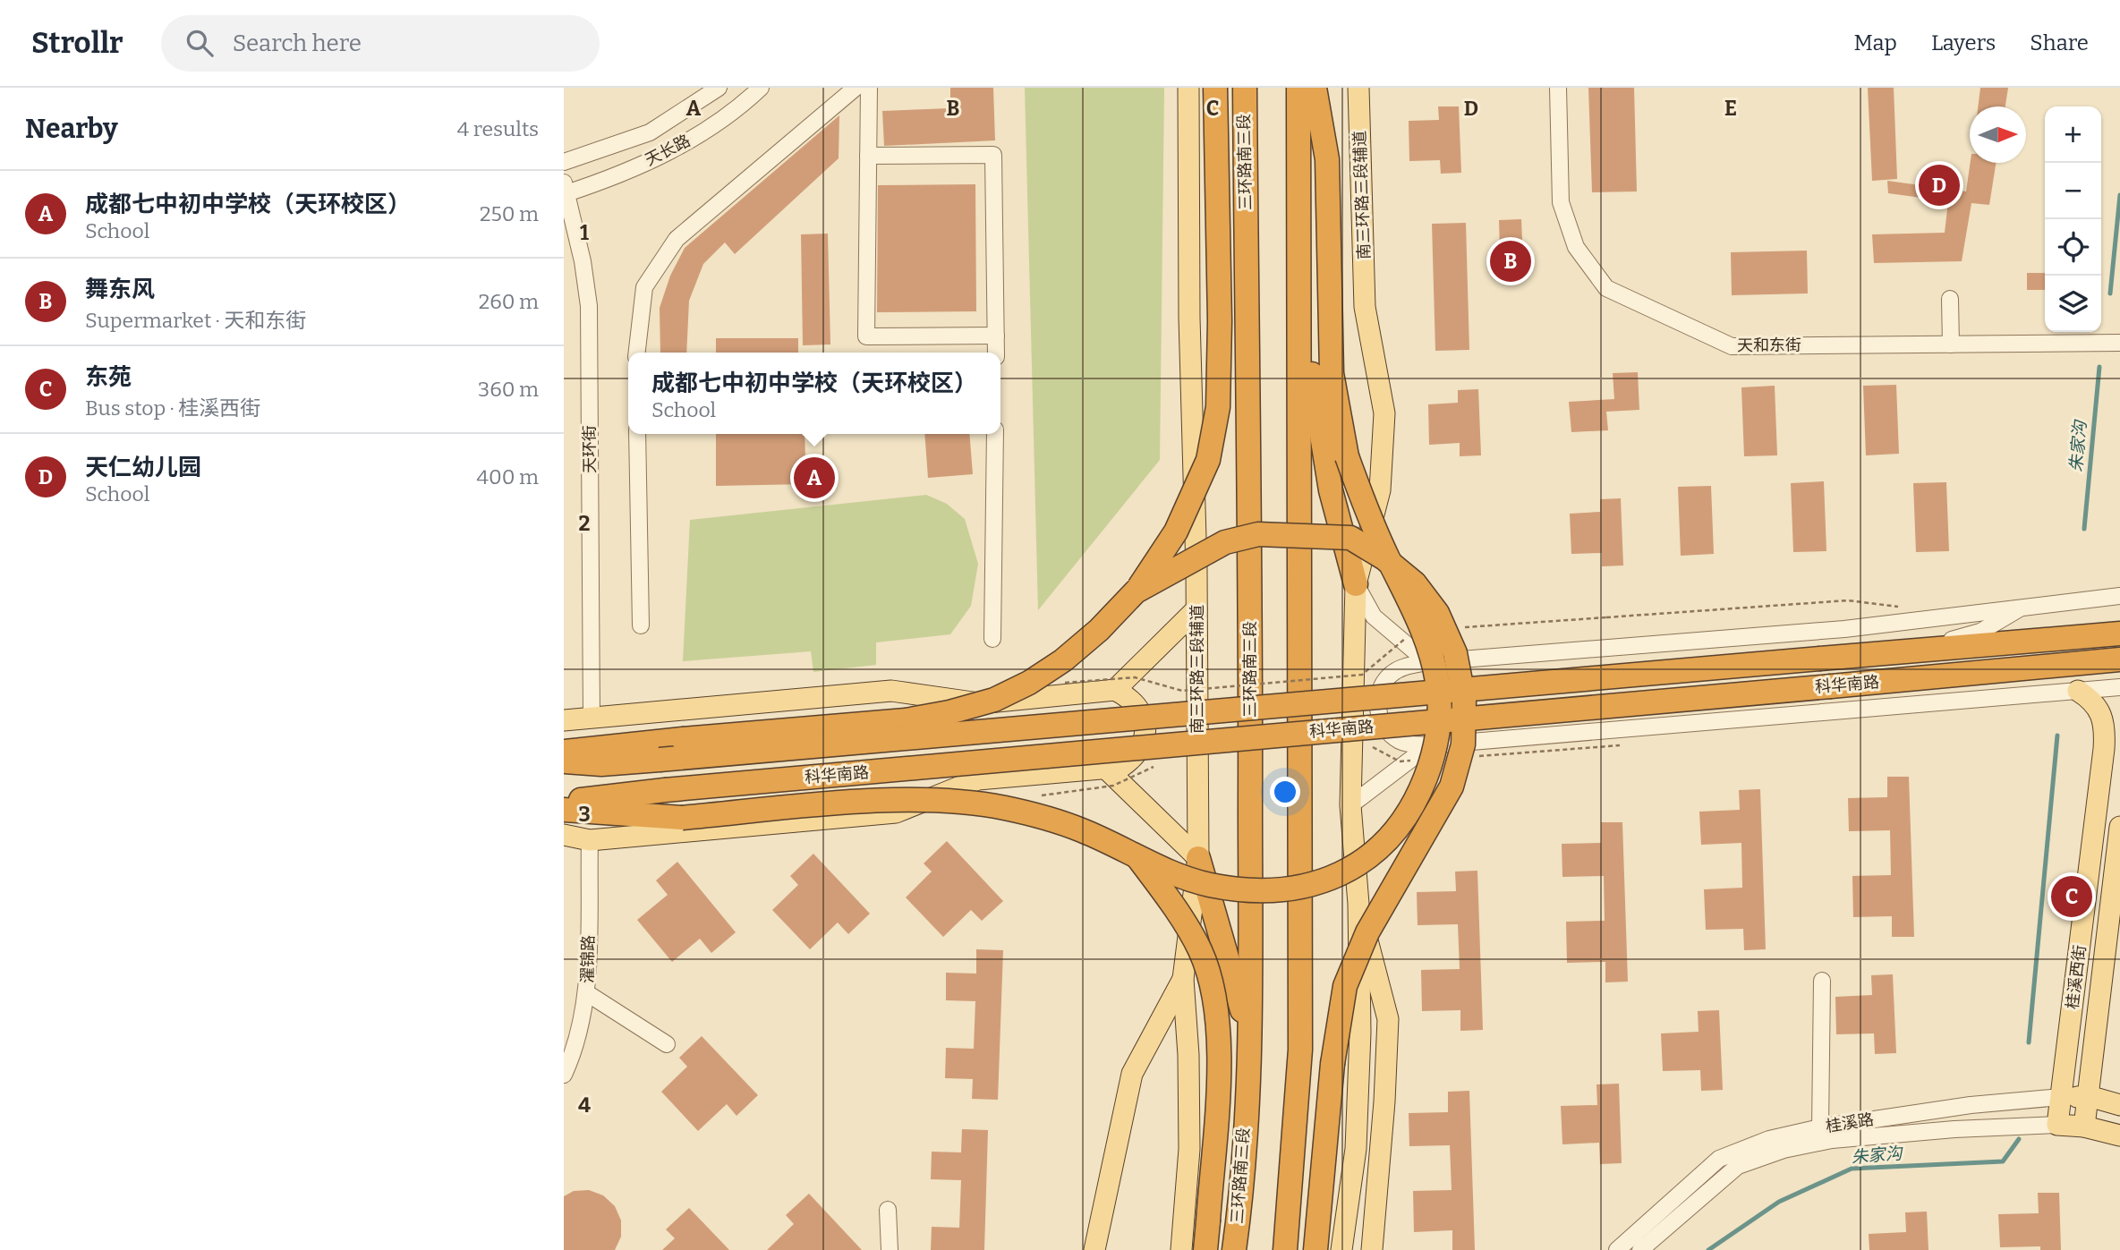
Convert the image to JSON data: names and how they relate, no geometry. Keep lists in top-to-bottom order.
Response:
{
  "streets": {
    "highway": ["三环路南三段", "科华南路"],
    "main road": ["南三环路三段辅道", "桂溪西街", "桂溪路"],
    "street": [
      "天长路",
      "天和东街",
      "天环街",
      "濯锦路"
    ]
  },
  "crossings": [
    ["天长路", "天环街"],
    ["桂溪西街", "桂溪路"]
  ],
  "water": ["朱家沟"],
  "north": "right",
  "page": {
    "header": "Strollr",
    "search": "Search here",
    "nav": ["Map", "Layers", "Share"],
    "heading": ["Nearby", "4 results"],
    "map_buttons": ["+", "−"],
    "pins": [
      "D",
      "B",
      "A",
      "C"
    ],
    "list": [
      {
        "mark": "A",
        "name": "成都七中初中学校（天环校区）",
        "note": "School",
        "value": "250 m"
      },
      {
        "mark": "B",
        "name": "舞东风",
        "note": "Supermarket · 天和东街",
        "value": "260 m"
      },
      {
        "mark": "C",
        "name": "东苑",
        "note": "Bus stop · 桂溪西街",
        "value": "360 m"
      },
      {
        "mark": "D",
        "name": "天仁幼儿园",
        "note": "School",
        "value": "400 m"
      }
    ],
    "popup": ["成都七中初中学校（天环校区）", "School"]
  },
  "grid": {
    "columns": [
      "A",
      "B",
      "C",
      "D",
      "E"
    ],
    "rows": [
      "1",
      "2",
      "3",
      "4"
    ]
  }
}
